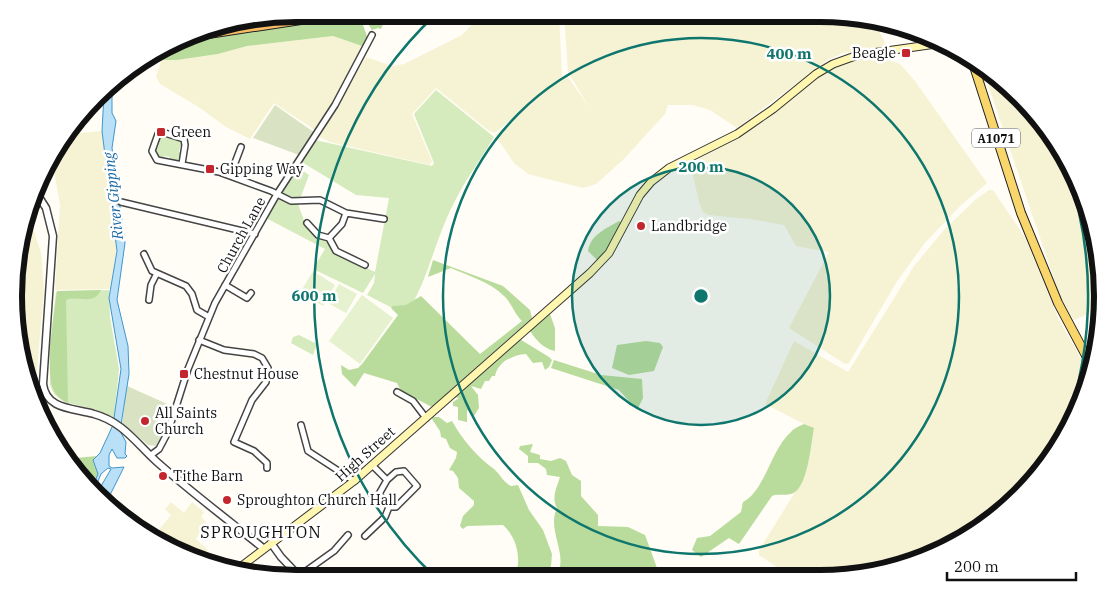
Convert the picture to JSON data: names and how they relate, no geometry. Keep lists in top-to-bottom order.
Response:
{
  "streets": {
    "main road": ["A1071", "High Street"],
    "street": ["Church Lane"]
  },
  "districts": ["SPROUGHTON"],
  "water": ["River Gipping"],
  "places": {
    "transit": [
      "Beagle",
      "Green",
      "Gipping Way",
      "Chestnut House"
    ],
    "other": [
      "Landbridge",
      "All Saints Church",
      "Tithe Barn",
      "Sproughton Church Hall"
    ]
  },
  "scale_bar": "200 m",
  "rings": ["400 m", "200 m", "600 m"]
}
